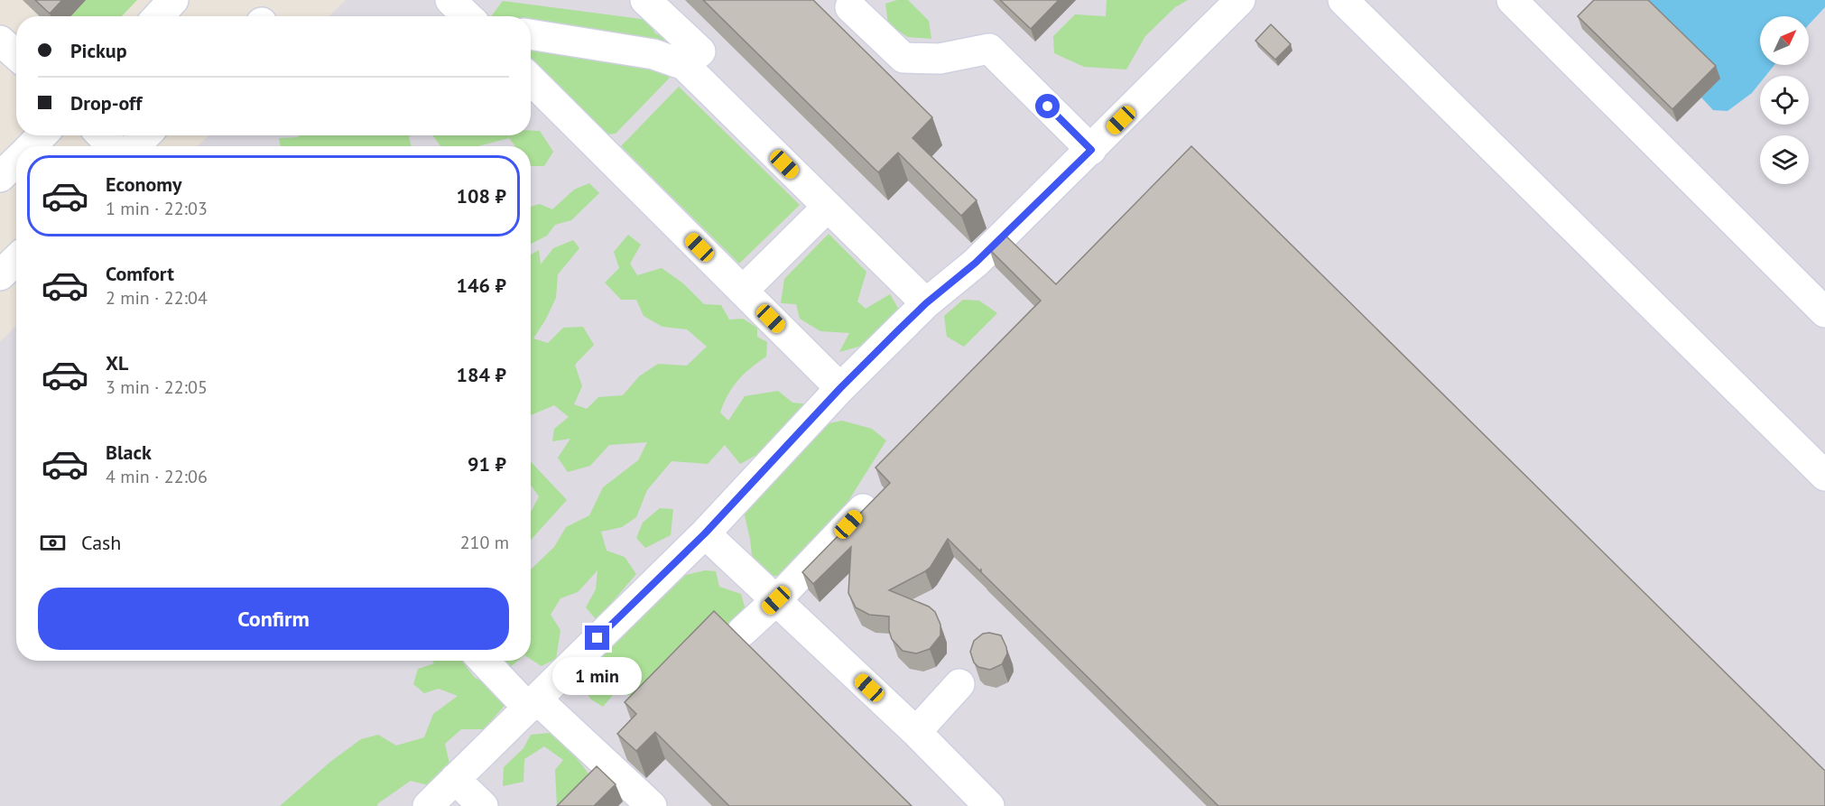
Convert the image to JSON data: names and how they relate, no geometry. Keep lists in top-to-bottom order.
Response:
{
  "north": "top right",
  "page": {
    "banner": ["Pickup", "Drop-off"],
    "list": [
      {
        "name": "Economy",
        "note": "1 min · 22:03",
        "value": "108 ₽"
      },
      {
        "name": "Comfort",
        "note": "2 min · 22:04",
        "value": "146 ₽"
      },
      {
        "name": "XL",
        "note": "3 min · 22:05",
        "value": "184 ₽"
      },
      {
        "name": "Black",
        "note": "4 min · 22:06",
        "value": "91 ₽"
      }
    ],
    "pay": ["Cash", "210 m"],
    "buttons": "Confirm",
    "bubble": "1 min"
  }
}
